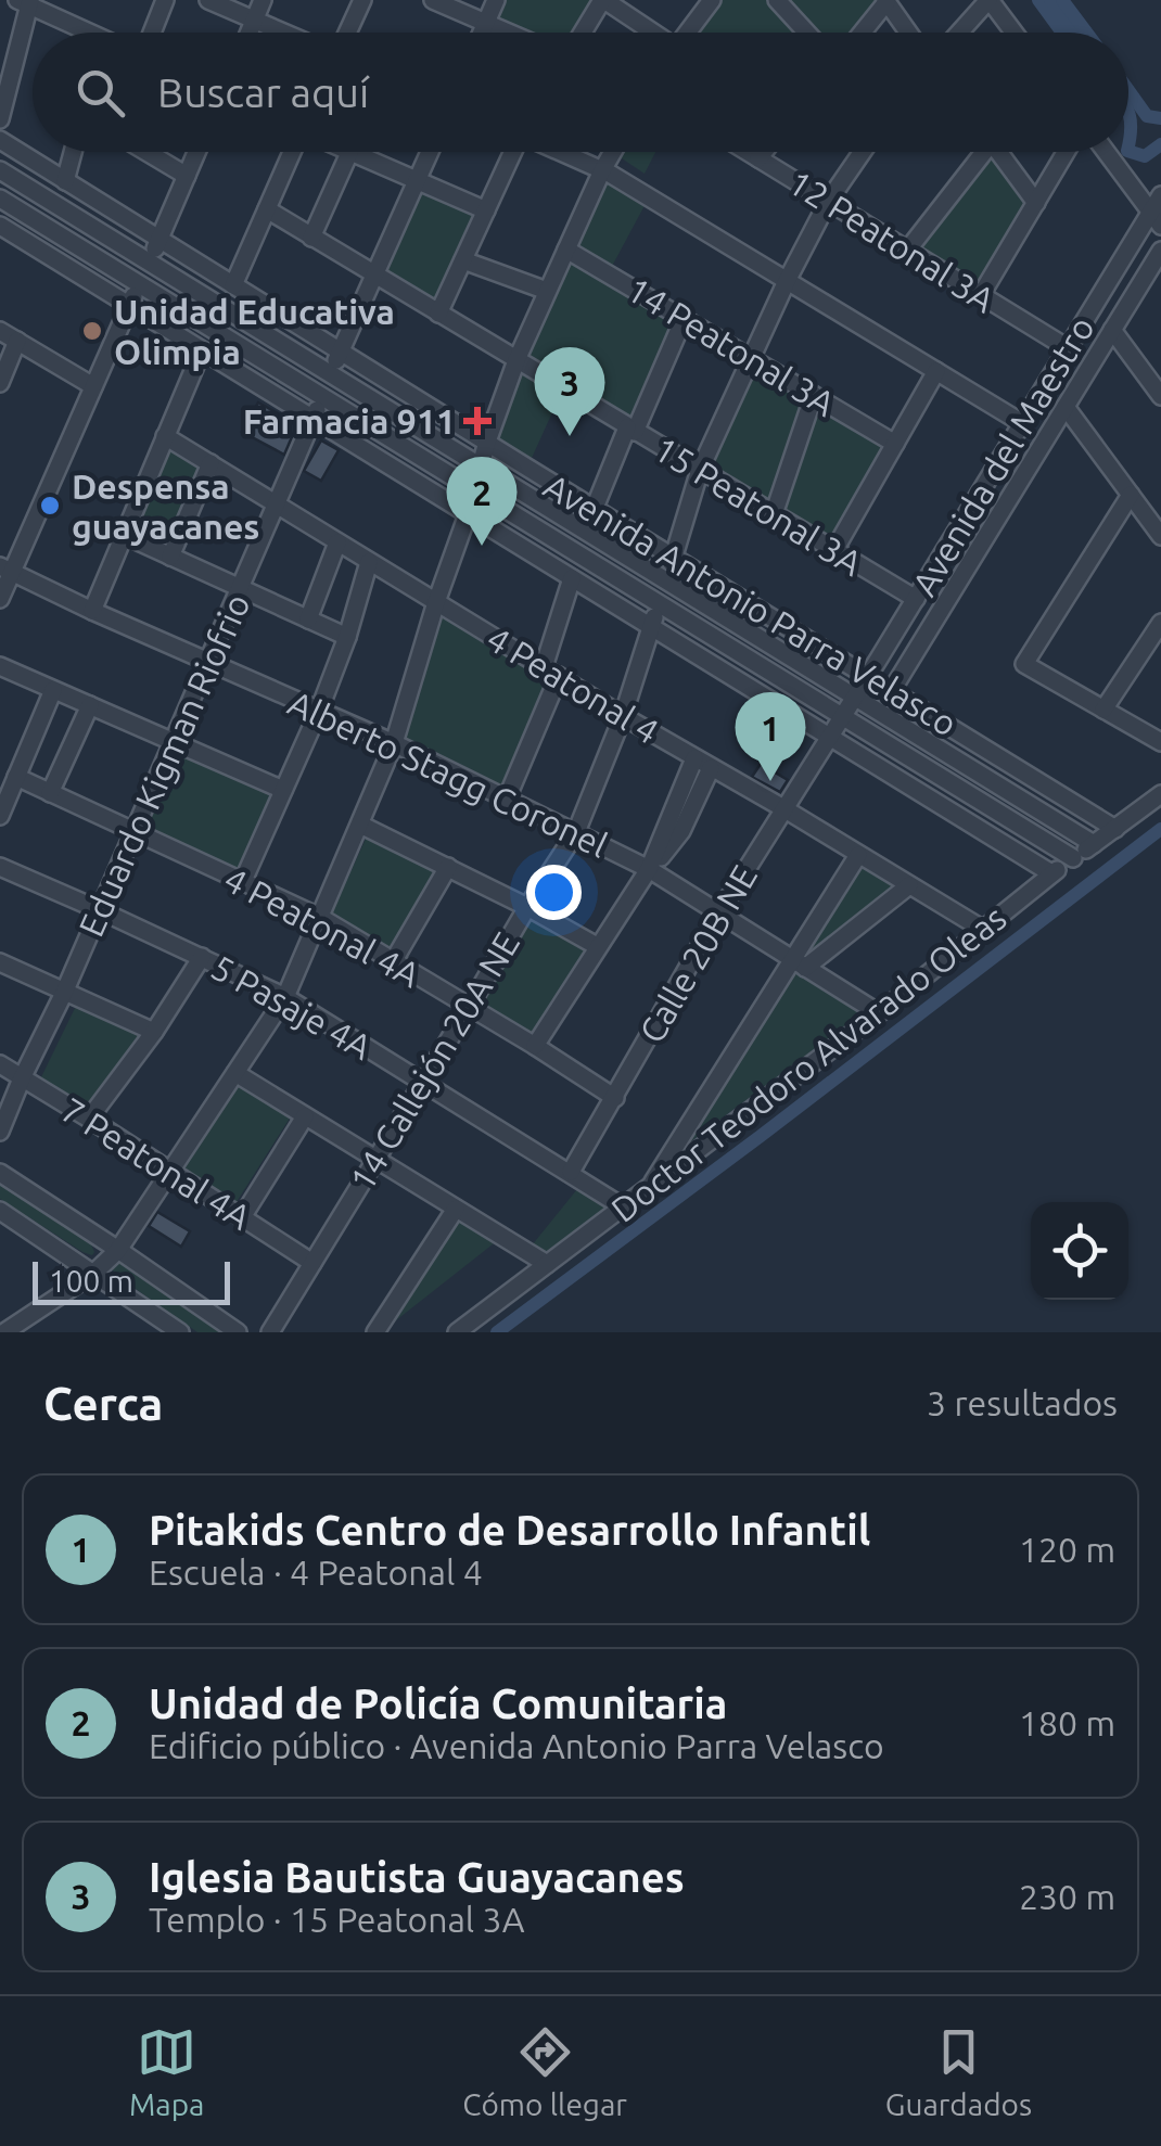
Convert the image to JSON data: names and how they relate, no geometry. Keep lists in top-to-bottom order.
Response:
{
  "streets": {
    "street": [
      "12 Peatonal 3A",
      "14 Peatonal 3A",
      "Avenida del Maestro",
      "15 Peatonal 3A",
      "Avenida Antonio Parra Velasco",
      "4 Peatonal 4",
      "Eduardo Kigman Riofrio",
      "Alberto Stagg Coronel",
      "4 Peatonal 4A",
      "Calle 20B NE",
      "5 Pasaje 4A",
      "14 Callejón 20A NE",
      "Doctor Teodoro Alvarado Oleas",
      "7 Peatonal 4A"
    ]
  },
  "crossings": [
    ["12 Peatonal 3A", "Avenida del Maestro"],
    ["Avenida del Maestro", "15 Peatonal 3A"],
    ["Avenida del Maestro", "Avenida Antonio Parra Velasco"],
    ["Avenida del Maestro", "Calle 20B NE"],
    ["Avenida Antonio Parra Velasco", "Eduardo Kigman Riofrio"],
    ["Avenida Antonio Parra Velasco", "Calle 20B NE"],
    ["Avenida Antonio Parra Velasco", "14 Callejón 20A NE"],
    ["Avenida Antonio Parra Velasco", "Doctor Teodoro Alvarado Oleas"],
    ["4 Peatonal 4", "Eduardo Kigman Riofrio"],
    ["4 Peatonal 4", "Calle 20B NE"],
    ["4 Peatonal 4", "14 Callejón 20A NE"],
    ["4 Peatonal 4", "Doctor Teodoro Alvarado Oleas"],
    ["Eduardo Kigman Riofrio", "Alberto Stagg Coronel"],
    ["Eduardo Kigman Riofrio", "4 Peatonal 4A"],
    ["Eduardo Kigman Riofrio", "5 Pasaje 4A"],
    ["Eduardo Kigman Riofrio", "7 Peatonal 4A"],
    ["Alberto Stagg Coronel", "Calle 20B NE"],
    ["Alberto Stagg Coronel", "14 Callejón 20A NE"],
    ["Alberto Stagg Coronel", "Doctor Teodoro Alvarado Oleas"],
    ["4 Peatonal 4A", "Calle 20B NE"],
    ["4 Peatonal 4A", "14 Callejón 20A NE"],
    ["Calle 20B NE", "5 Pasaje 4A"],
    ["5 Pasaje 4A", "14 Callejón 20A NE"],
    ["5 Pasaje 4A", "Doctor Teodoro Alvarado Oleas"],
    ["14 Callejón 20A NE", "7 Peatonal 4A"]
  ],
  "places": {
    "other": ["Unidad Educativa Olimpia", "Despensa guayacanes"],
    "health": ["Farmacia 911"]
  },
  "scale_bar": "100 m",
  "page": {
    "search": "Buscar aquí",
    "pins": ["3", "2", "1"],
    "scale": "100 m",
    "heading": ["Cerca", "3 resultados"],
    "list": [
      {
        "mark": "1",
        "name": "Pitakids Centro de Desarrollo Infantil",
        "note": "Escuela · 4 Peatonal 4",
        "value": "120 m"
      },
      {
        "mark": "2",
        "name": "Unidad de Policía Comunitaria",
        "note": "Edificio público · Avenida Antonio Parra Velasco",
        "value": "180 m"
      },
      {
        "mark": "3",
        "name": "Iglesia Bautista Guayacanes",
        "note": "Templo · 15 Peatonal 3A",
        "value": "230 m"
      }
    ],
    "nav": ["Mapa", "Cómo llegar", "Guardados"]
  }
}
